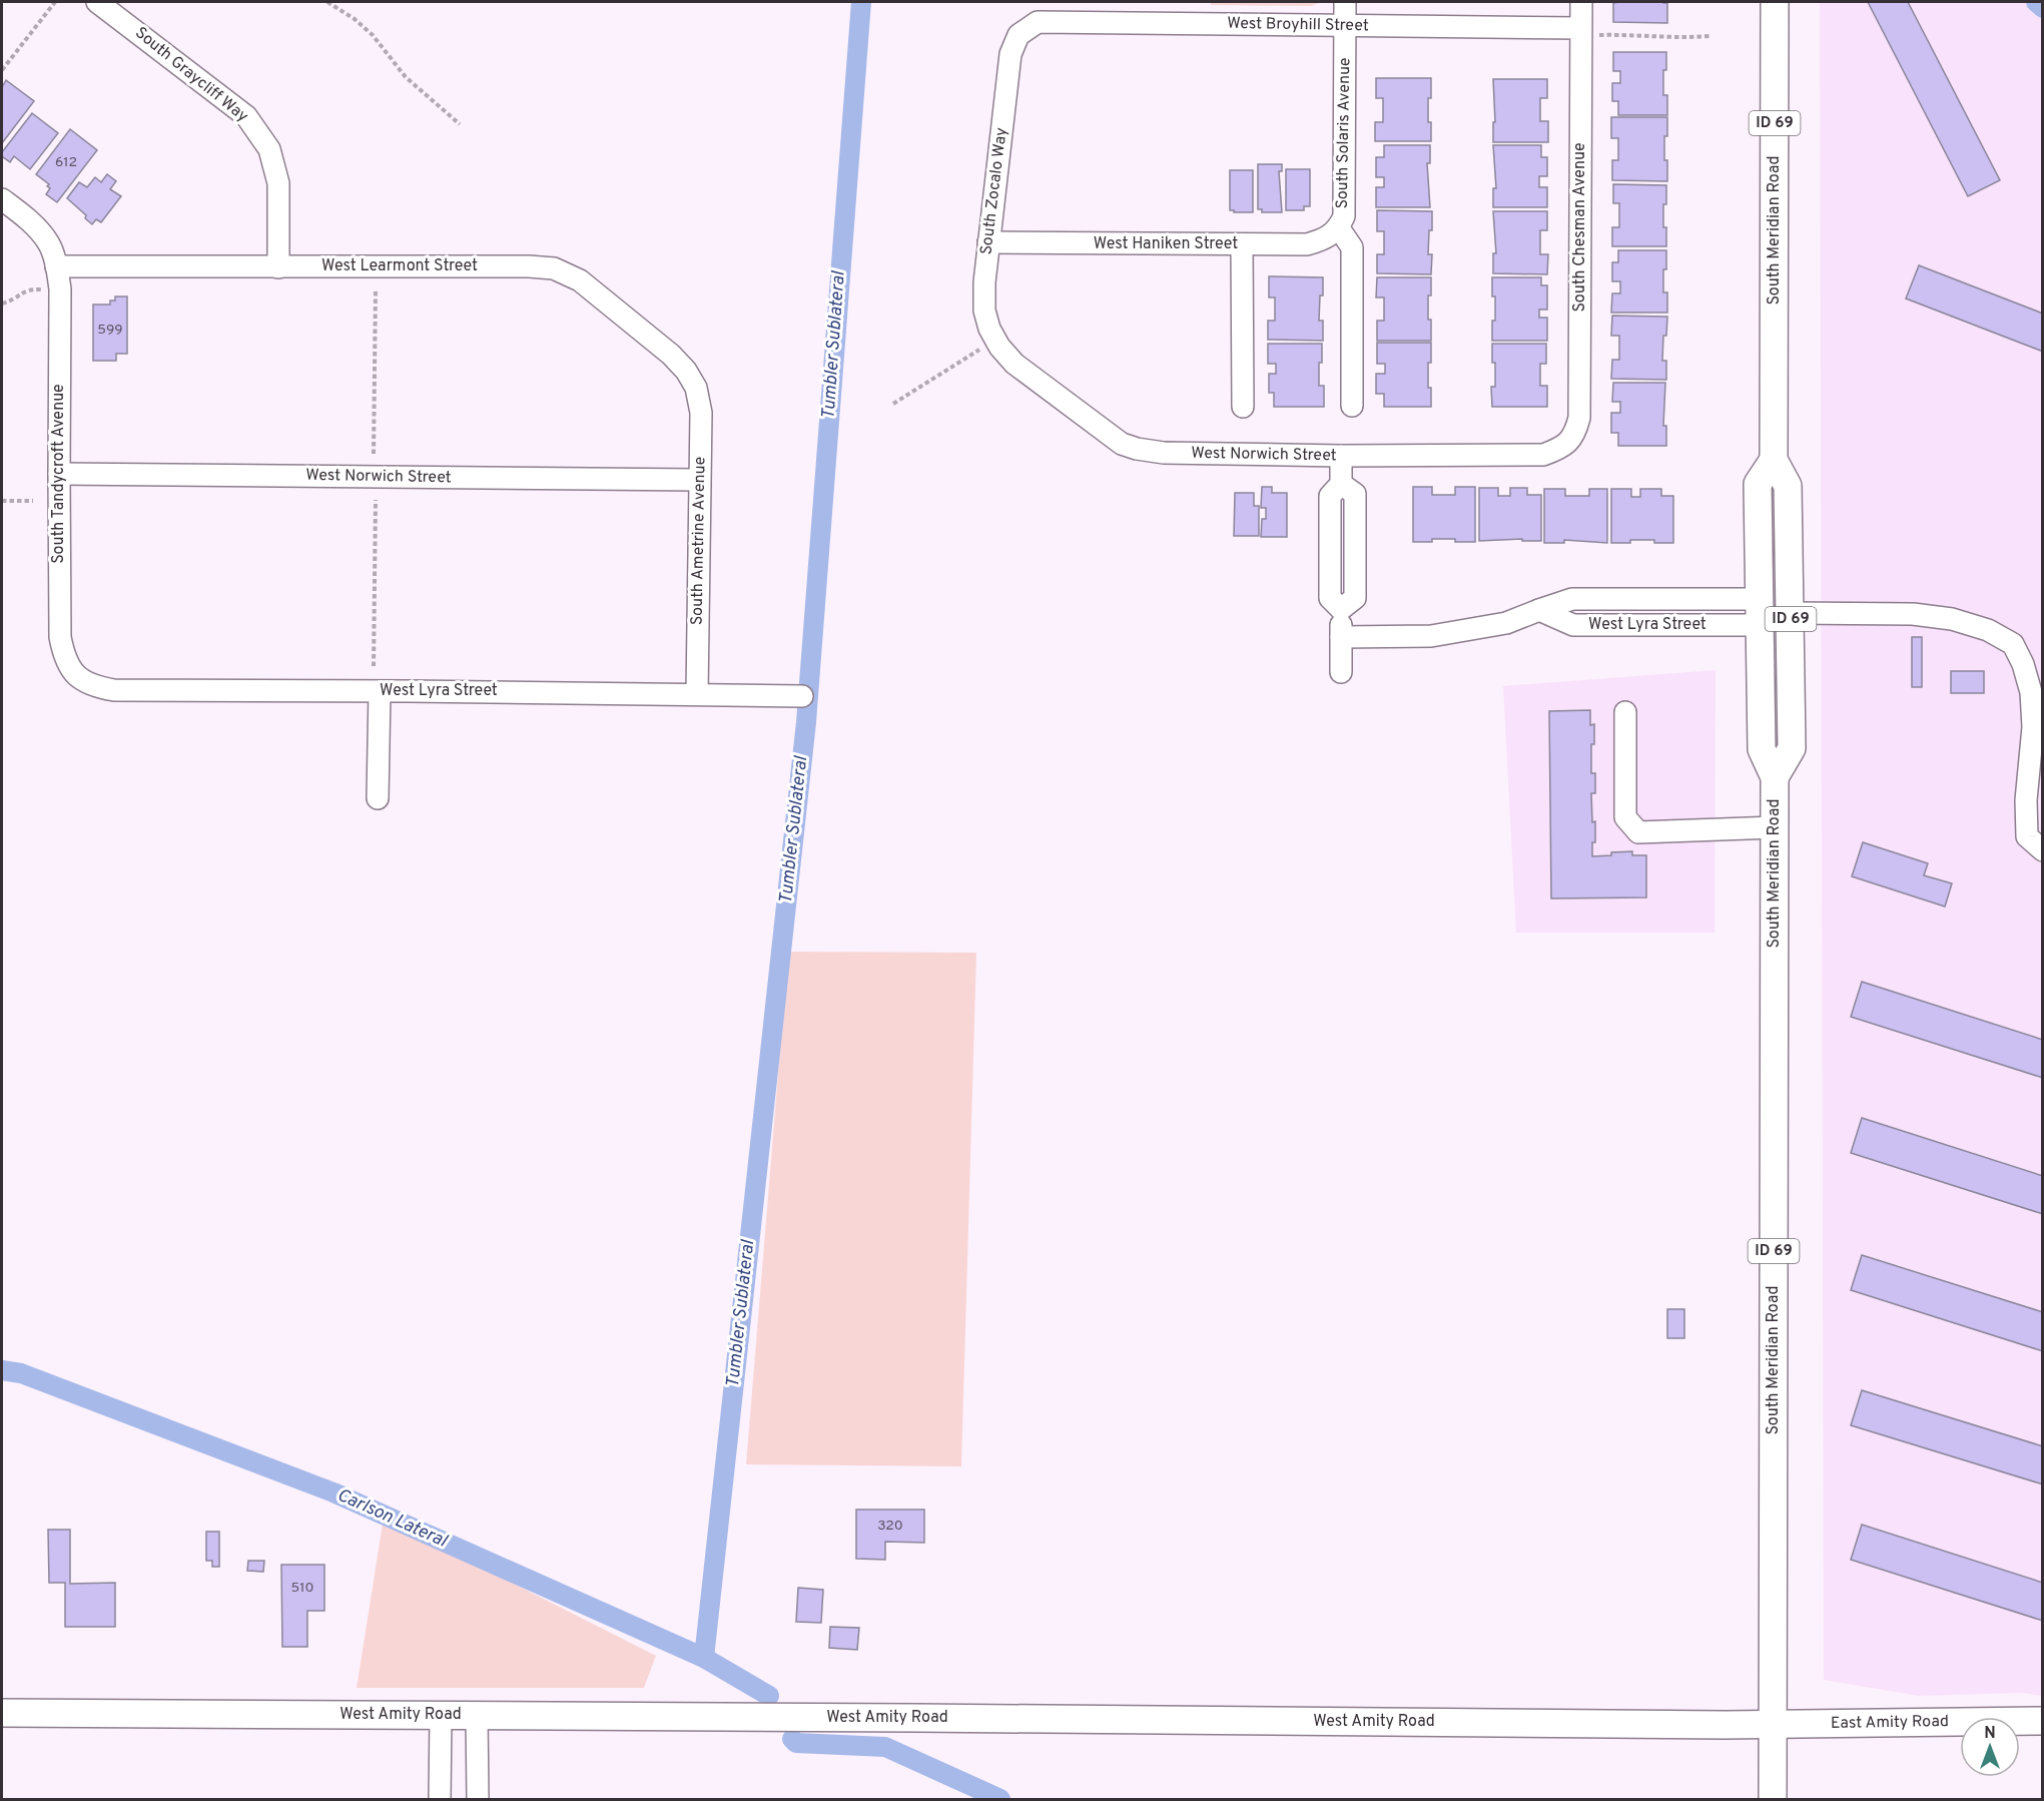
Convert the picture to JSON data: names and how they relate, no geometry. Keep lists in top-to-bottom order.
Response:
{
  "streets": {
    "main road": [
      "ID 69",
      "South Meridian Road",
      "West Amity Road",
      "East Amity Road"
    ],
    "street": [
      "West Broyhill Street",
      "South Graycliff Way",
      "South Solaris Avenue",
      "South Zocalo Way",
      "South Chesman Avenue",
      "West Haniken Street",
      "West Learmont Street",
      "West Norwich Street",
      "South Tandycroft Avenue",
      "South Ametrine Avenue",
      "West Lyra Street"
    ]
  },
  "crossings": [
    ["West Broyhill Street", "South Solaris Avenue"],
    ["West Broyhill Street", "South Zocalo Way"],
    ["West Broyhill Street", "South Chesman Avenue"],
    ["South Graycliff Way", "West Learmont Street"],
    ["South Solaris Avenue", "West Haniken Street"],
    ["South Zocalo Way", "West Haniken Street"],
    ["South Zocalo Way", "West Norwich Street"],
    ["South Chesman Avenue", "West Norwich Street"],
    ["South Meridian Road", "West Lyra Street"],
    ["South Meridian Road", "West Amity Road"],
    ["South Meridian Road", "East Amity Road"],
    ["West Learmont Street", "South Tandycroft Avenue"],
    ["West Learmont Street", "South Ametrine Avenue"],
    ["West Norwich Street", "South Tandycroft Avenue"],
    ["West Norwich Street", "South Ametrine Avenue"],
    ["South Tandycroft Avenue", "West Lyra Street"],
    ["South Ametrine Avenue", "West Lyra Street"],
    ["West Amity Road", "East Amity Road"]
  ],
  "water": ["Tumbler Sublateral", "Carlson Lateral"],
  "house_numbers": [
    "612",
    "599",
    "320",
    "510"
  ],
  "north": "top"
}
